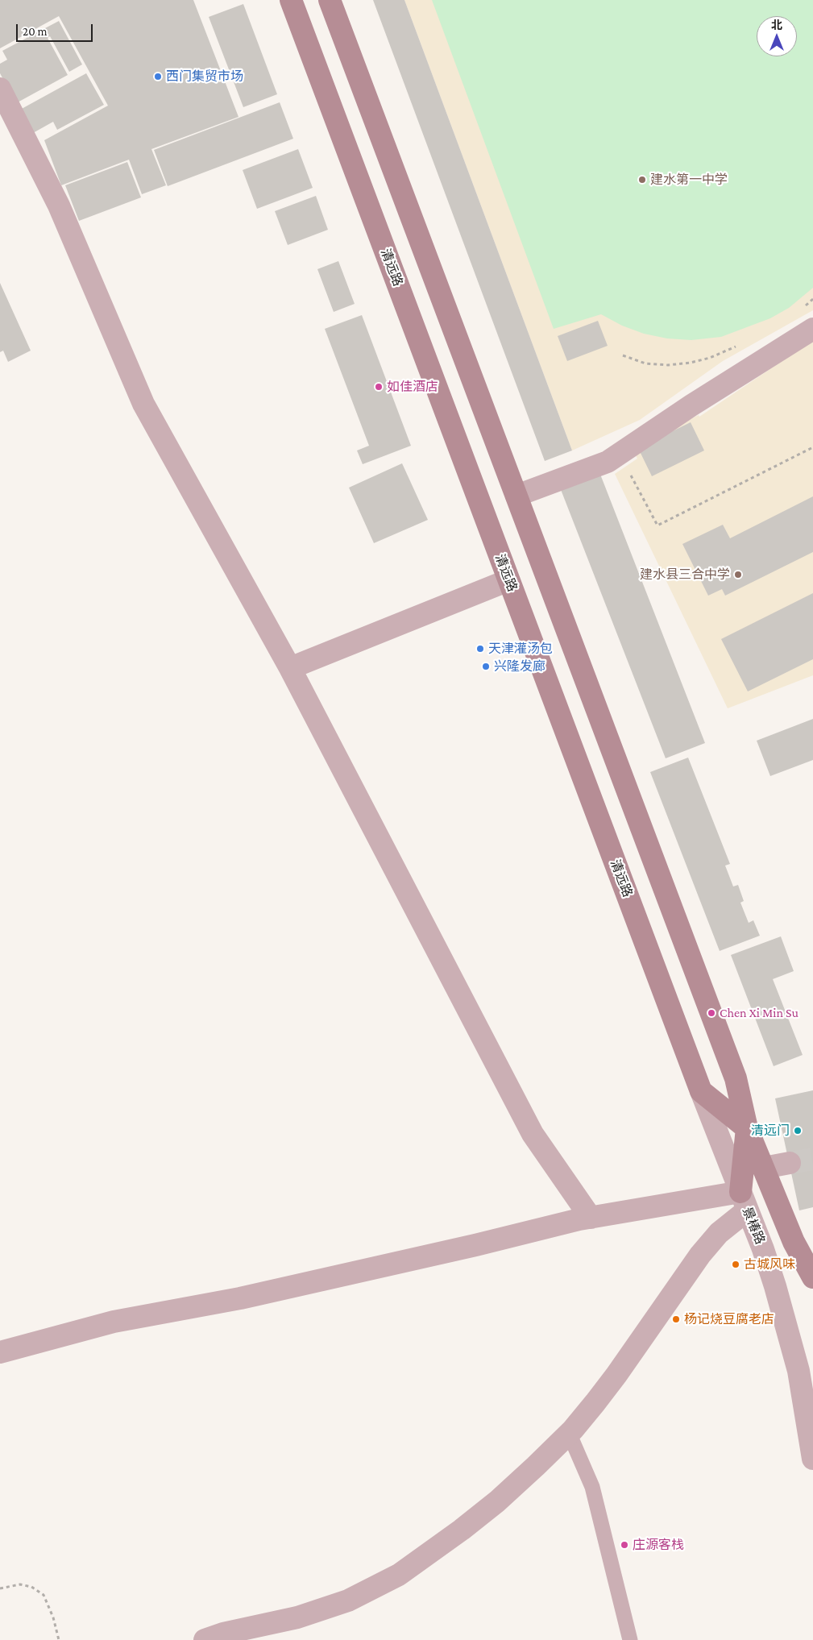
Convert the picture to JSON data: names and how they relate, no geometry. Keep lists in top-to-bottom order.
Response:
{
  "streets": {
    "main road": ["清远路"],
    "street": ["景椿路"]
  },
  "crossings": [
    ["清远路", "景椿路"]
  ],
  "places": [
    "西门集贸市场",
    "建水第一中学",
    "如佳酒店",
    "建水县三合中学",
    "天津灌汤包",
    "兴隆发廊",
    "Chen Xi Min Su",
    "清远门",
    "古城风味",
    "杨记烧豆腐老店",
    "庄源客栈"
  ],
  "scale_bar": "20 m",
  "north": "top"
}
